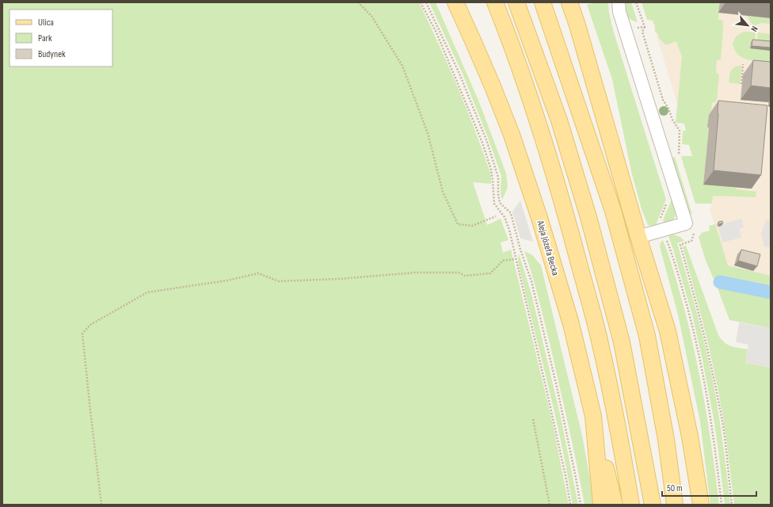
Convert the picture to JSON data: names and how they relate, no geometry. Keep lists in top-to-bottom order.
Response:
{
  "streets": {
    "main road": ["Aleja Józefa Becka"]
  },
  "legend": ["Ulica", "Park", "Budynek"],
  "scale_bar": "50 m",
  "north": "bottom right"
}
